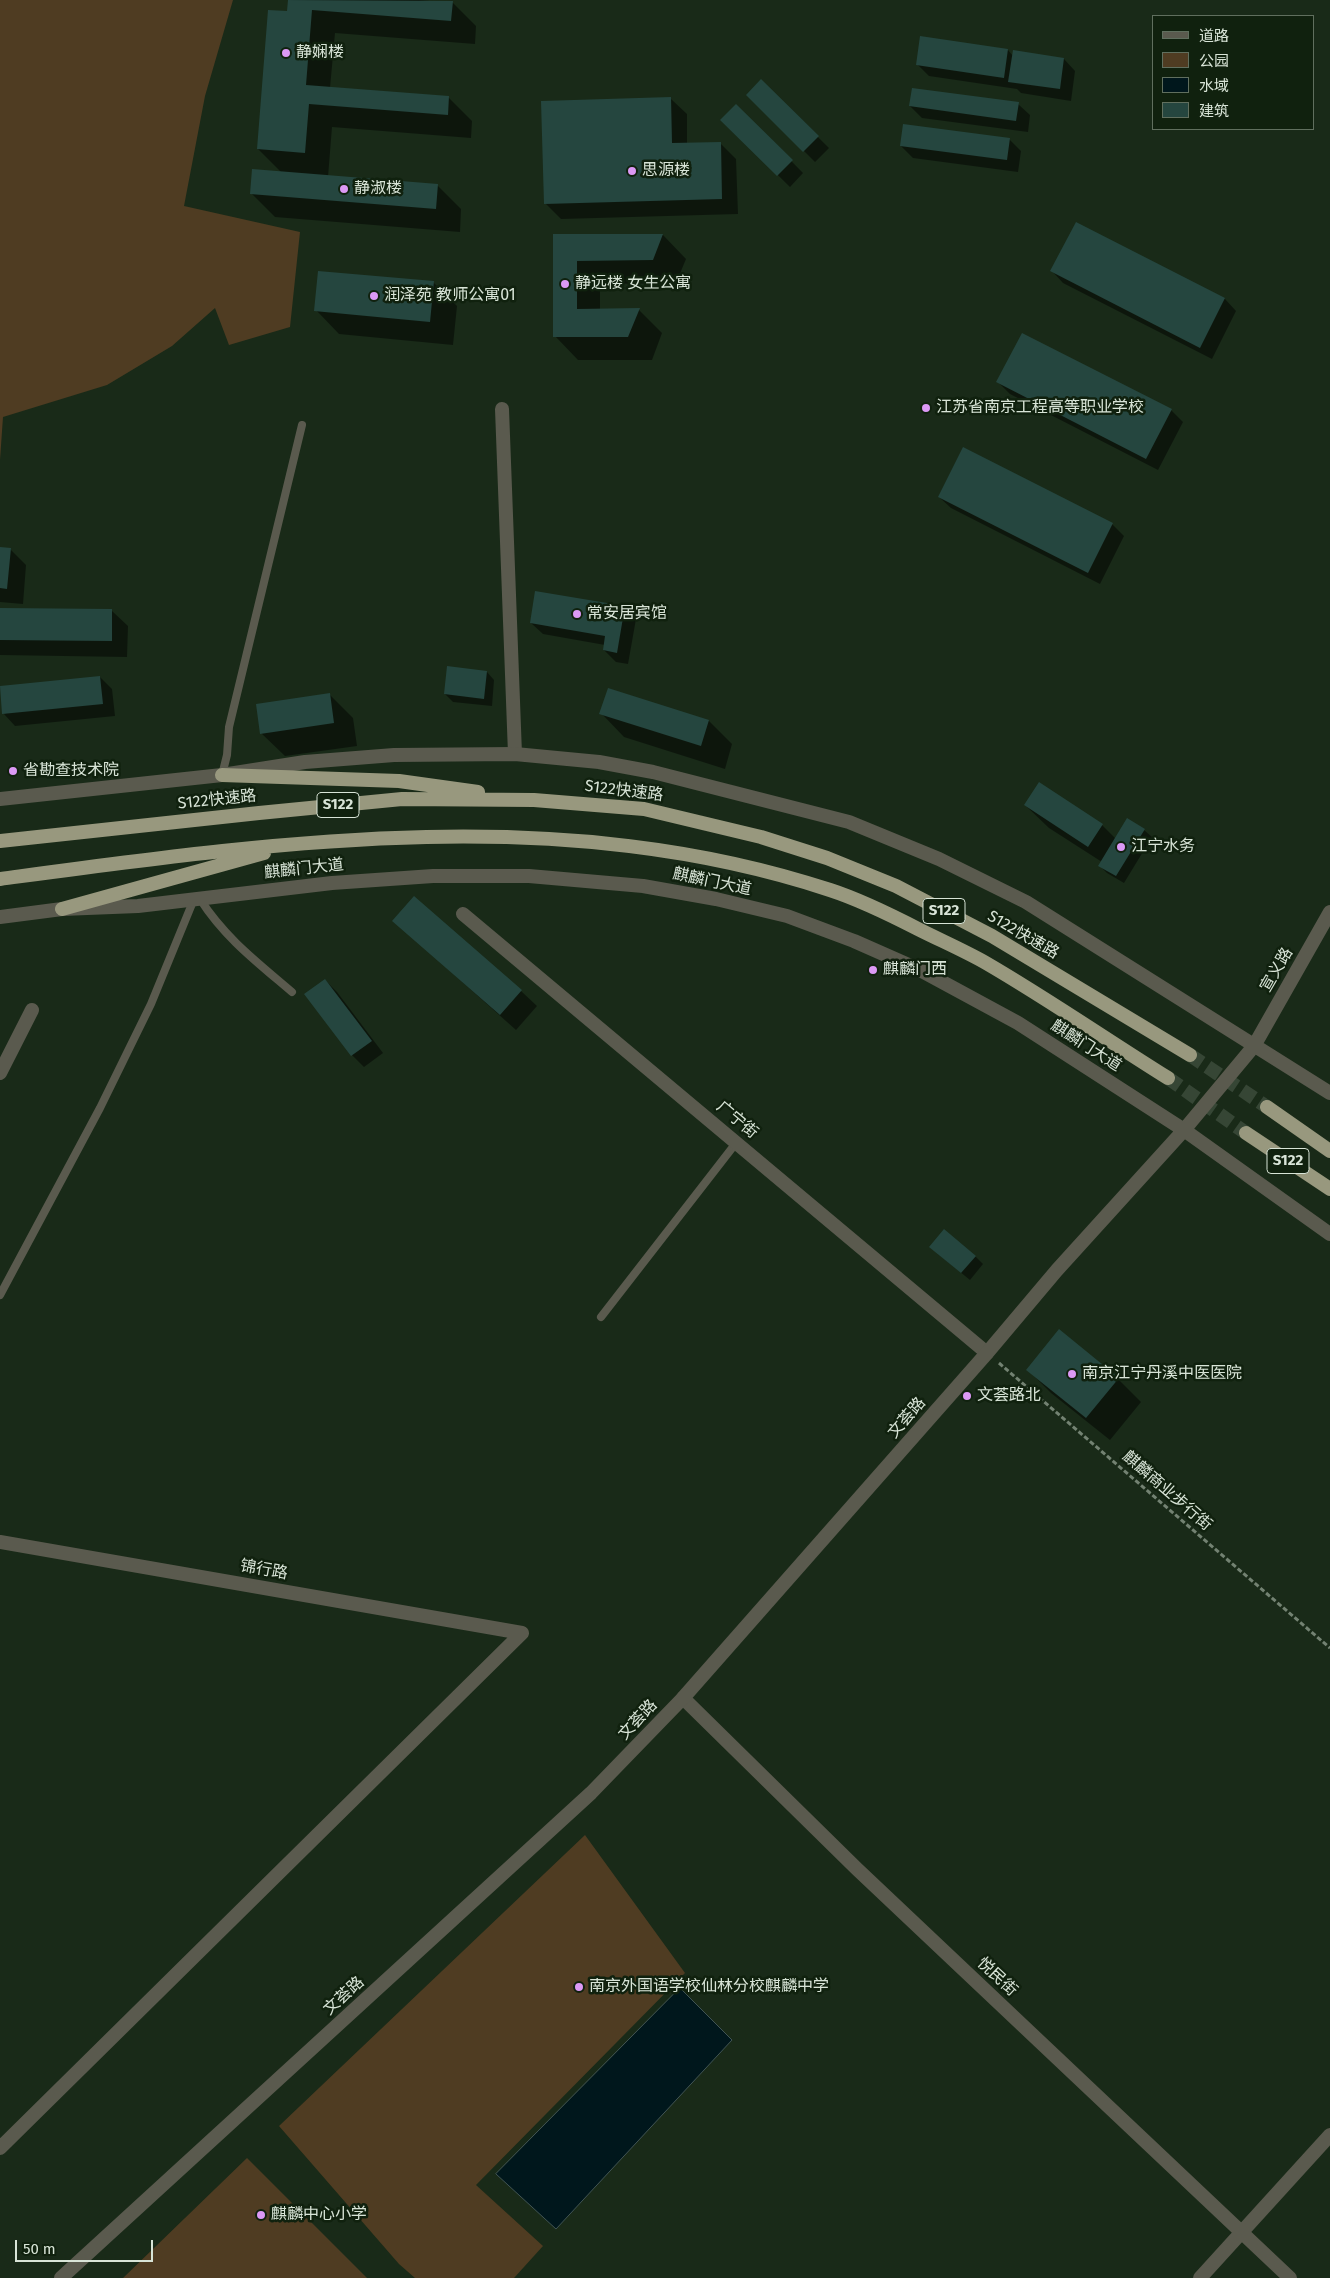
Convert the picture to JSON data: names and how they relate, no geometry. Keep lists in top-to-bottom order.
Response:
{
  "streets": {
    "highway": ["S122快速路", "S122"],
    "street": [
      "麒麟门大道",
      "宣义路",
      "广宁街",
      "文荟路",
      "锦行路",
      "悦民街"
    ],
    "path": ["麒麟商业步行街"]
  },
  "crossings": [
    ["麒麟门大道", "宣义路"],
    ["麒麟门大道", "文荟路"],
    ["宣义路", "文荟路"],
    ["广宁街", "文荟路"],
    ["广宁街", "麒麟商业步行街"],
    ["文荟路", "麒麟商业步行街"],
    ["文荟路", "悦民街"]
  ],
  "places": [
    "静娴楼",
    "思源楼",
    "静淑楼",
    "静远楼 女生公寓",
    "润泽苑 教师公寓01",
    "江苏省南京工程高等职业学校",
    "常安居宾馆",
    "省勘查技术院",
    "江宁水务",
    "麒麟门西",
    "南京江宁丹溪中医医院",
    "文荟路北",
    "南京外国语学校仙林分校麒麟中学",
    "麒麟中心小学"
  ],
  "legend": [
    "道路",
    "公园",
    "水域",
    "建筑"
  ],
  "scale_bar": "50 m"
}
